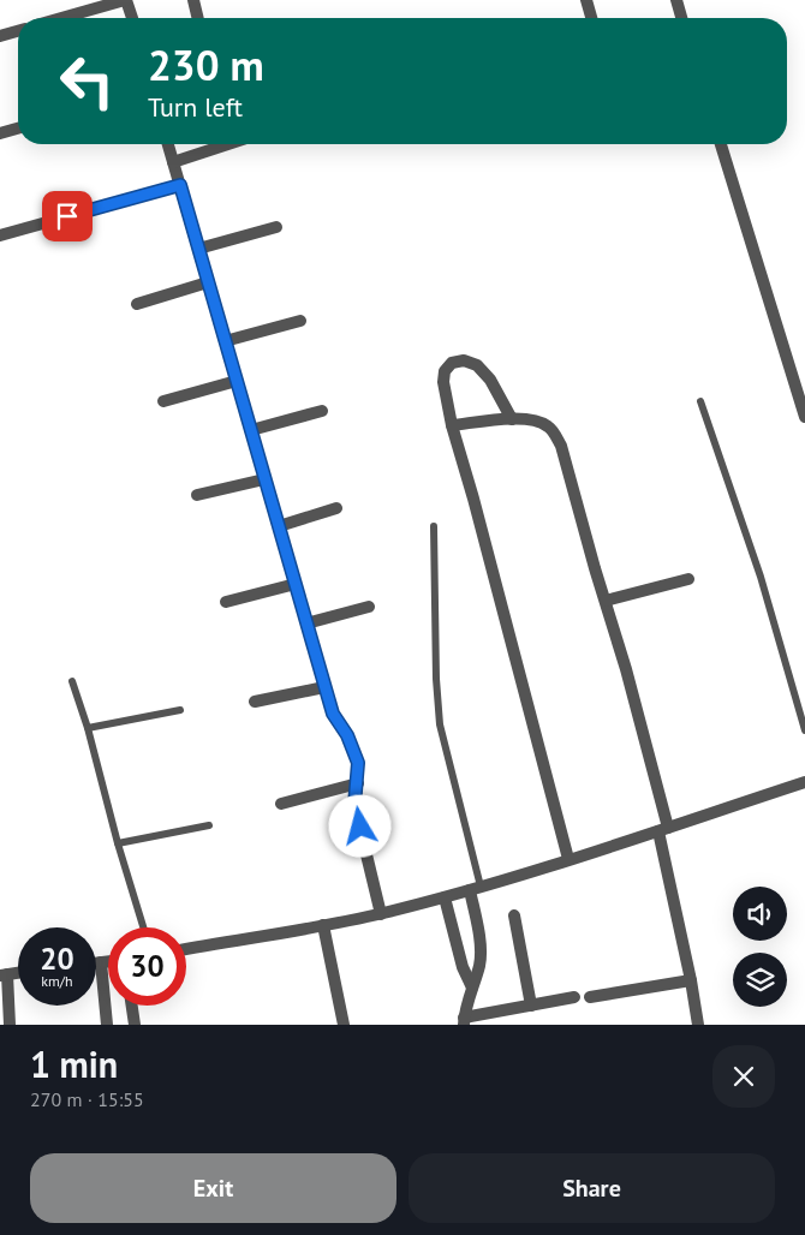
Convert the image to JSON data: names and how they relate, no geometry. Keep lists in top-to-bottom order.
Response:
{
  "page": {
    "turn": ["230 m", "Turn left"],
    "speed": "20 km/h",
    "limit": "30",
    "heading": ["1 min", "270 m · 15:55"],
    "buttons": ["Exit", "Share"]
  }
}
